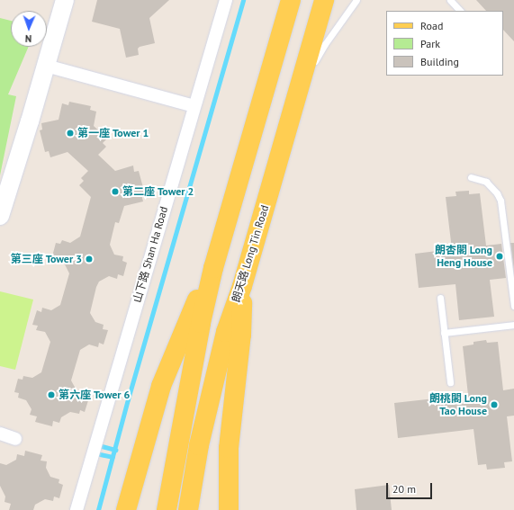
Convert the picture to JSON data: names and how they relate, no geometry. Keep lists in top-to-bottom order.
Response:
{
  "streets": {
    "main road": ["朗天路 Long Tin Road"],
    "street": ["山下路 Shan Ha Road"]
  },
  "places": [
    "第一座 Tower 1",
    "第二座 Tower 2",
    "朗杏閣 Long Heng House",
    "第三座 Tower 3",
    "第六座 Tower 6",
    "朗桃閣 Long Tao House"
  ],
  "legend": ["Road", "Park", "Building"],
  "scale_bar": "20 m",
  "north": "bottom"
}
